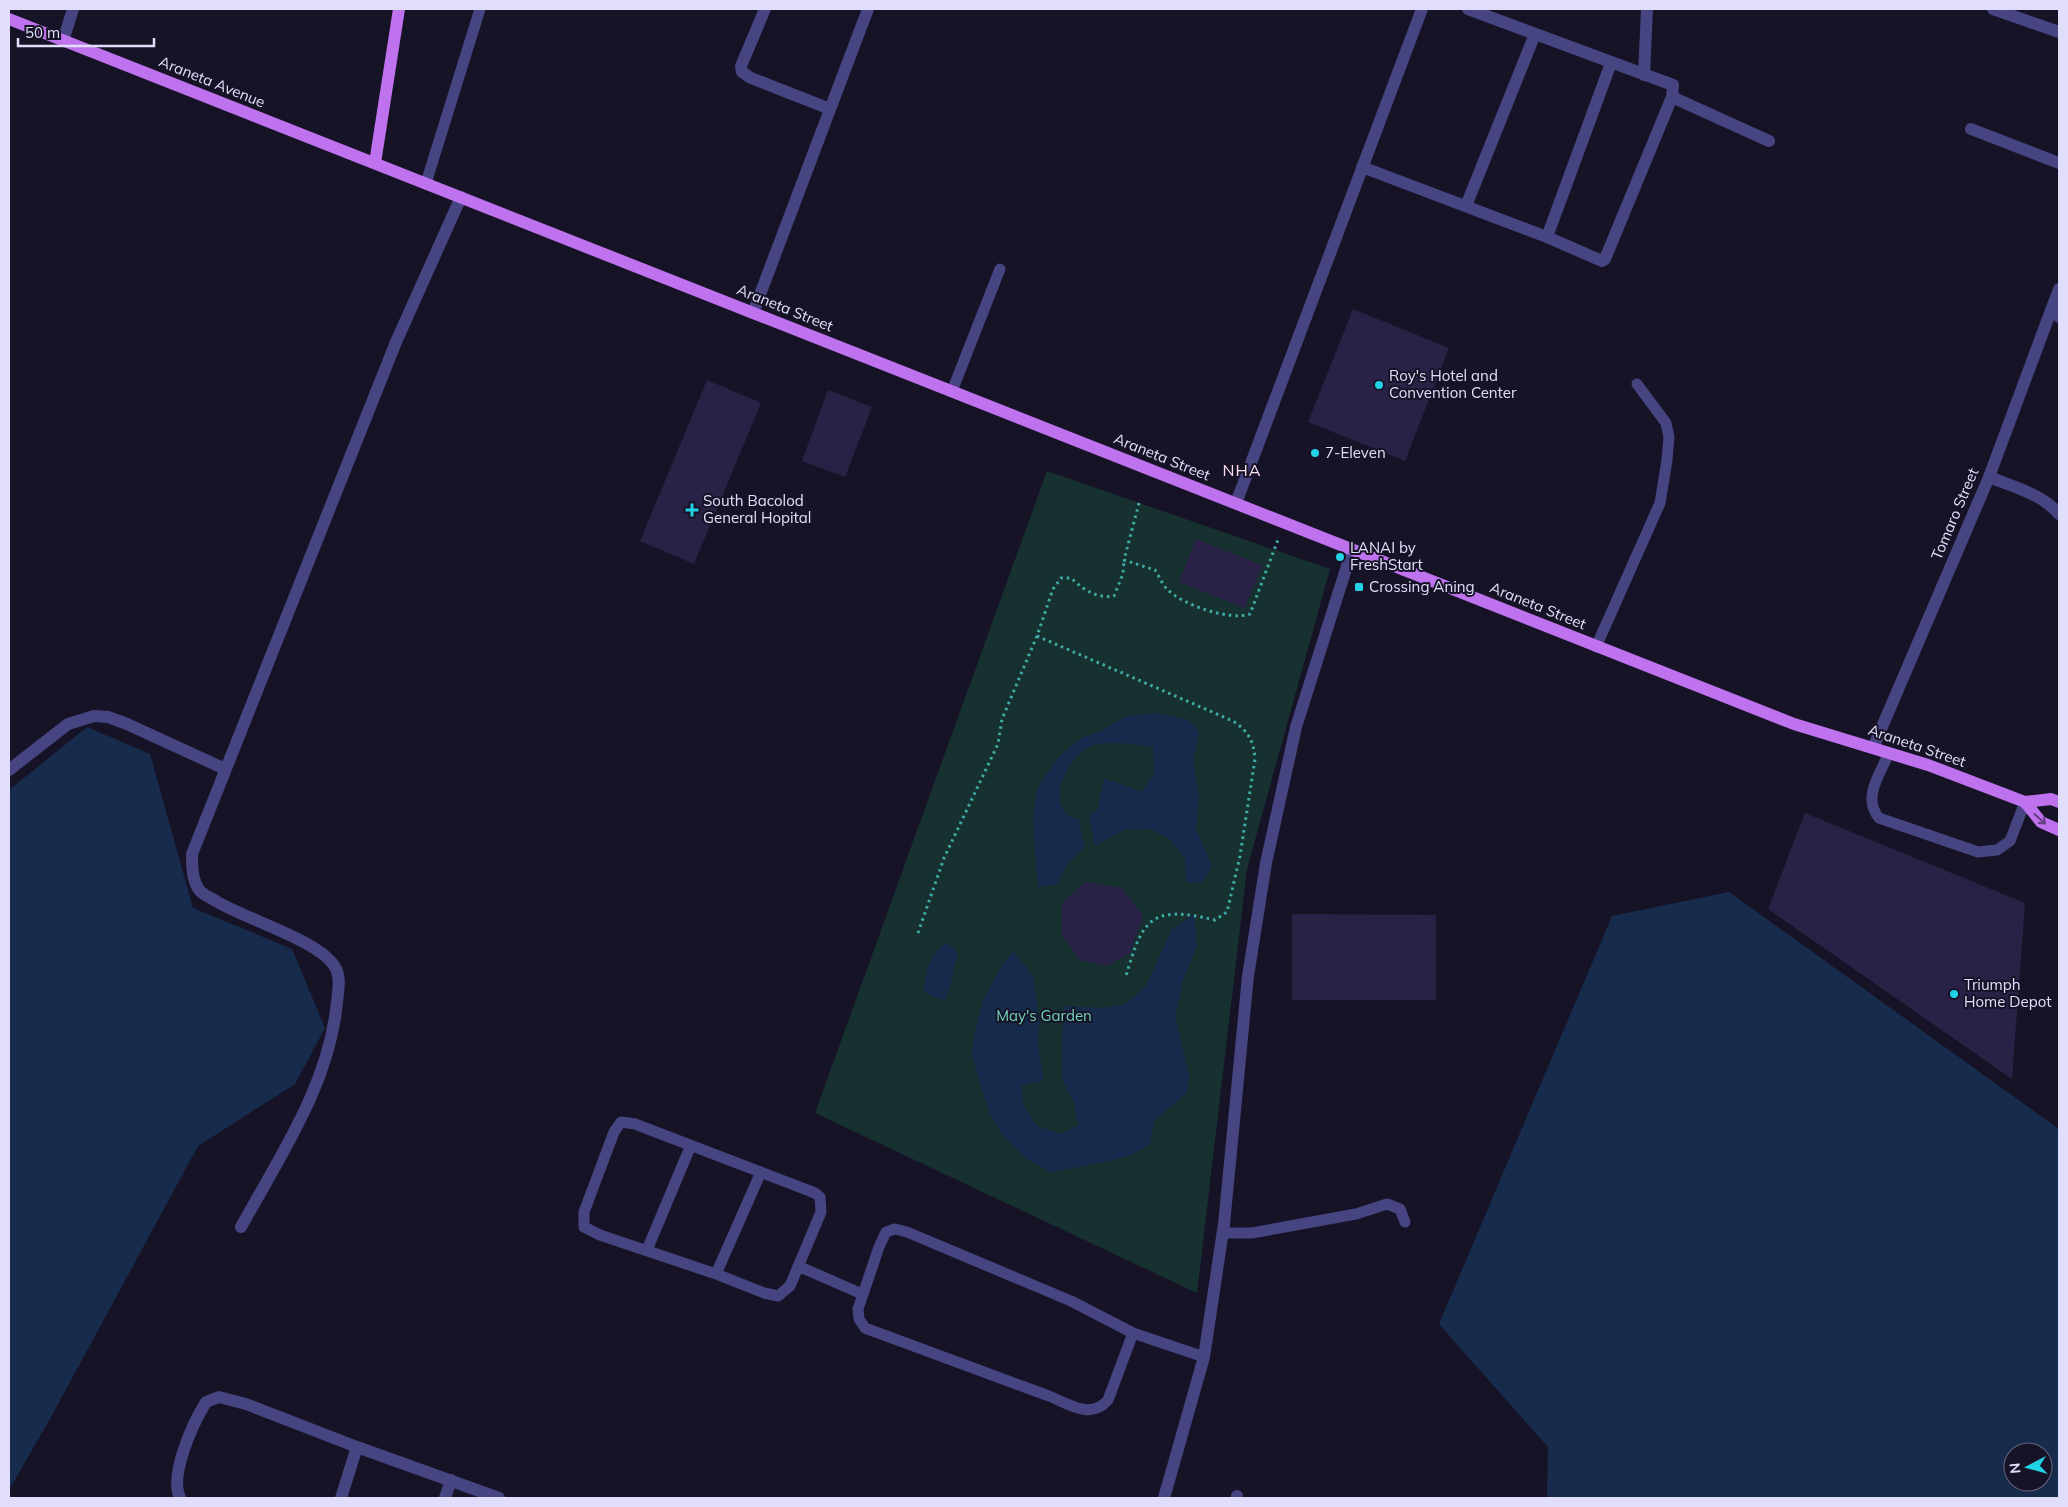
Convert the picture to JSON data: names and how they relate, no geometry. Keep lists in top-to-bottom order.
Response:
{
  "streets": {
    "main road": ["Araneta Avenue", "Araneta Street"],
    "street": ["Tomaro Street"]
  },
  "crossings": [
    ["Araneta Avenue", "Araneta Street"],
    ["Araneta Street", "Tomaro Street"]
  ],
  "districts": ["NHA"],
  "parks": ["May's Garden"],
  "places": {
    "other": [
      "Roy's Hotel and Convention Center",
      "7-Eleven",
      "LANAI by FreshStart",
      "Triumph Home Depot"
    ],
    "health": ["South Bacolod General Hopital"],
    "transit": ["Crossing Aning"]
  },
  "scale_bar": "50 m",
  "north": "left"
}
